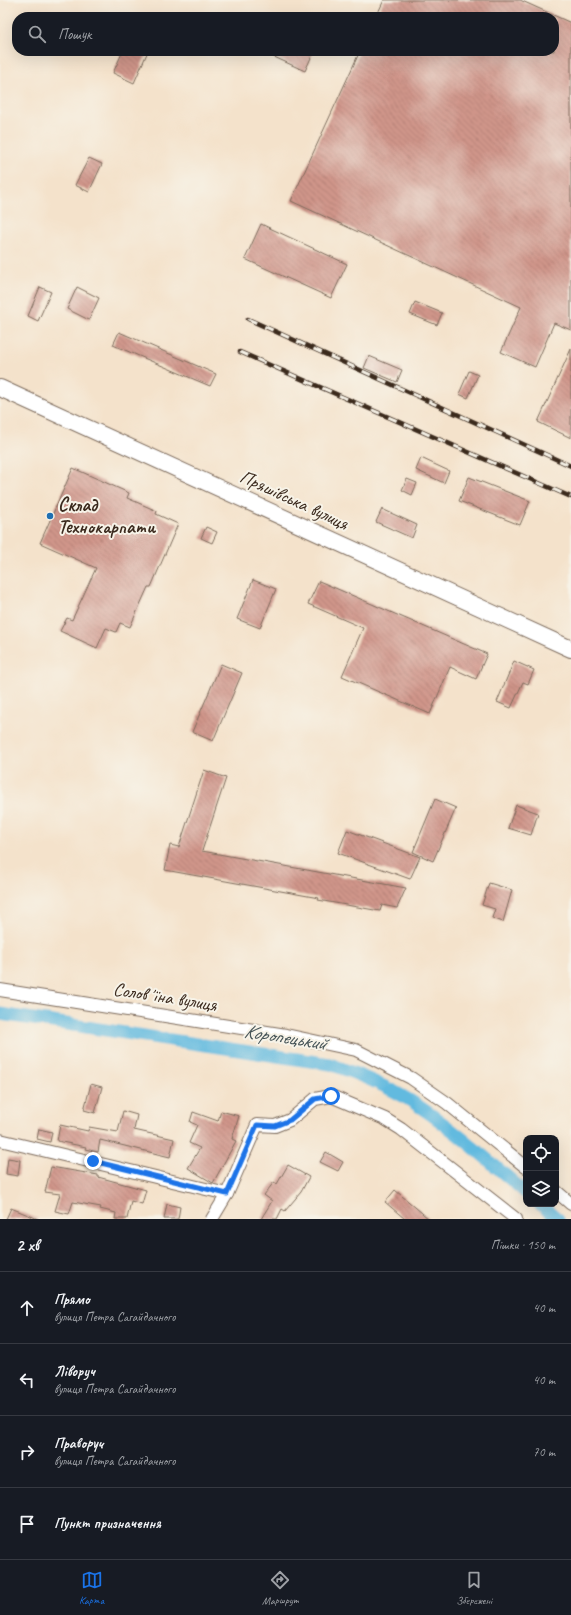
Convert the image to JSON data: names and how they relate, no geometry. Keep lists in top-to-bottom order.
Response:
{
  "streets": {
    "main road": ["Пряшівська вулиця"],
    "street": ["Соловʼїна вулиця"]
  },
  "water": ["Коропецький"],
  "places": ["Склад Технокарпати"],
  "page": {
    "search": "Пошук",
    "heading": ["2 хв", "Пішки · 150 m"],
    "list": [
      ["Прямо", "вулиця Петра Сагайдачного", "40 m"],
      ["Ліворуч", "вулиця Петра Сагайдачного", "40 m"],
      ["Праворуч", "вулиця Петра Сагайдачного", "70 m"],
      "Пункт призначення"
    ],
    "nav": ["Карта", "Маршрут", "Збережені"]
  }
}
